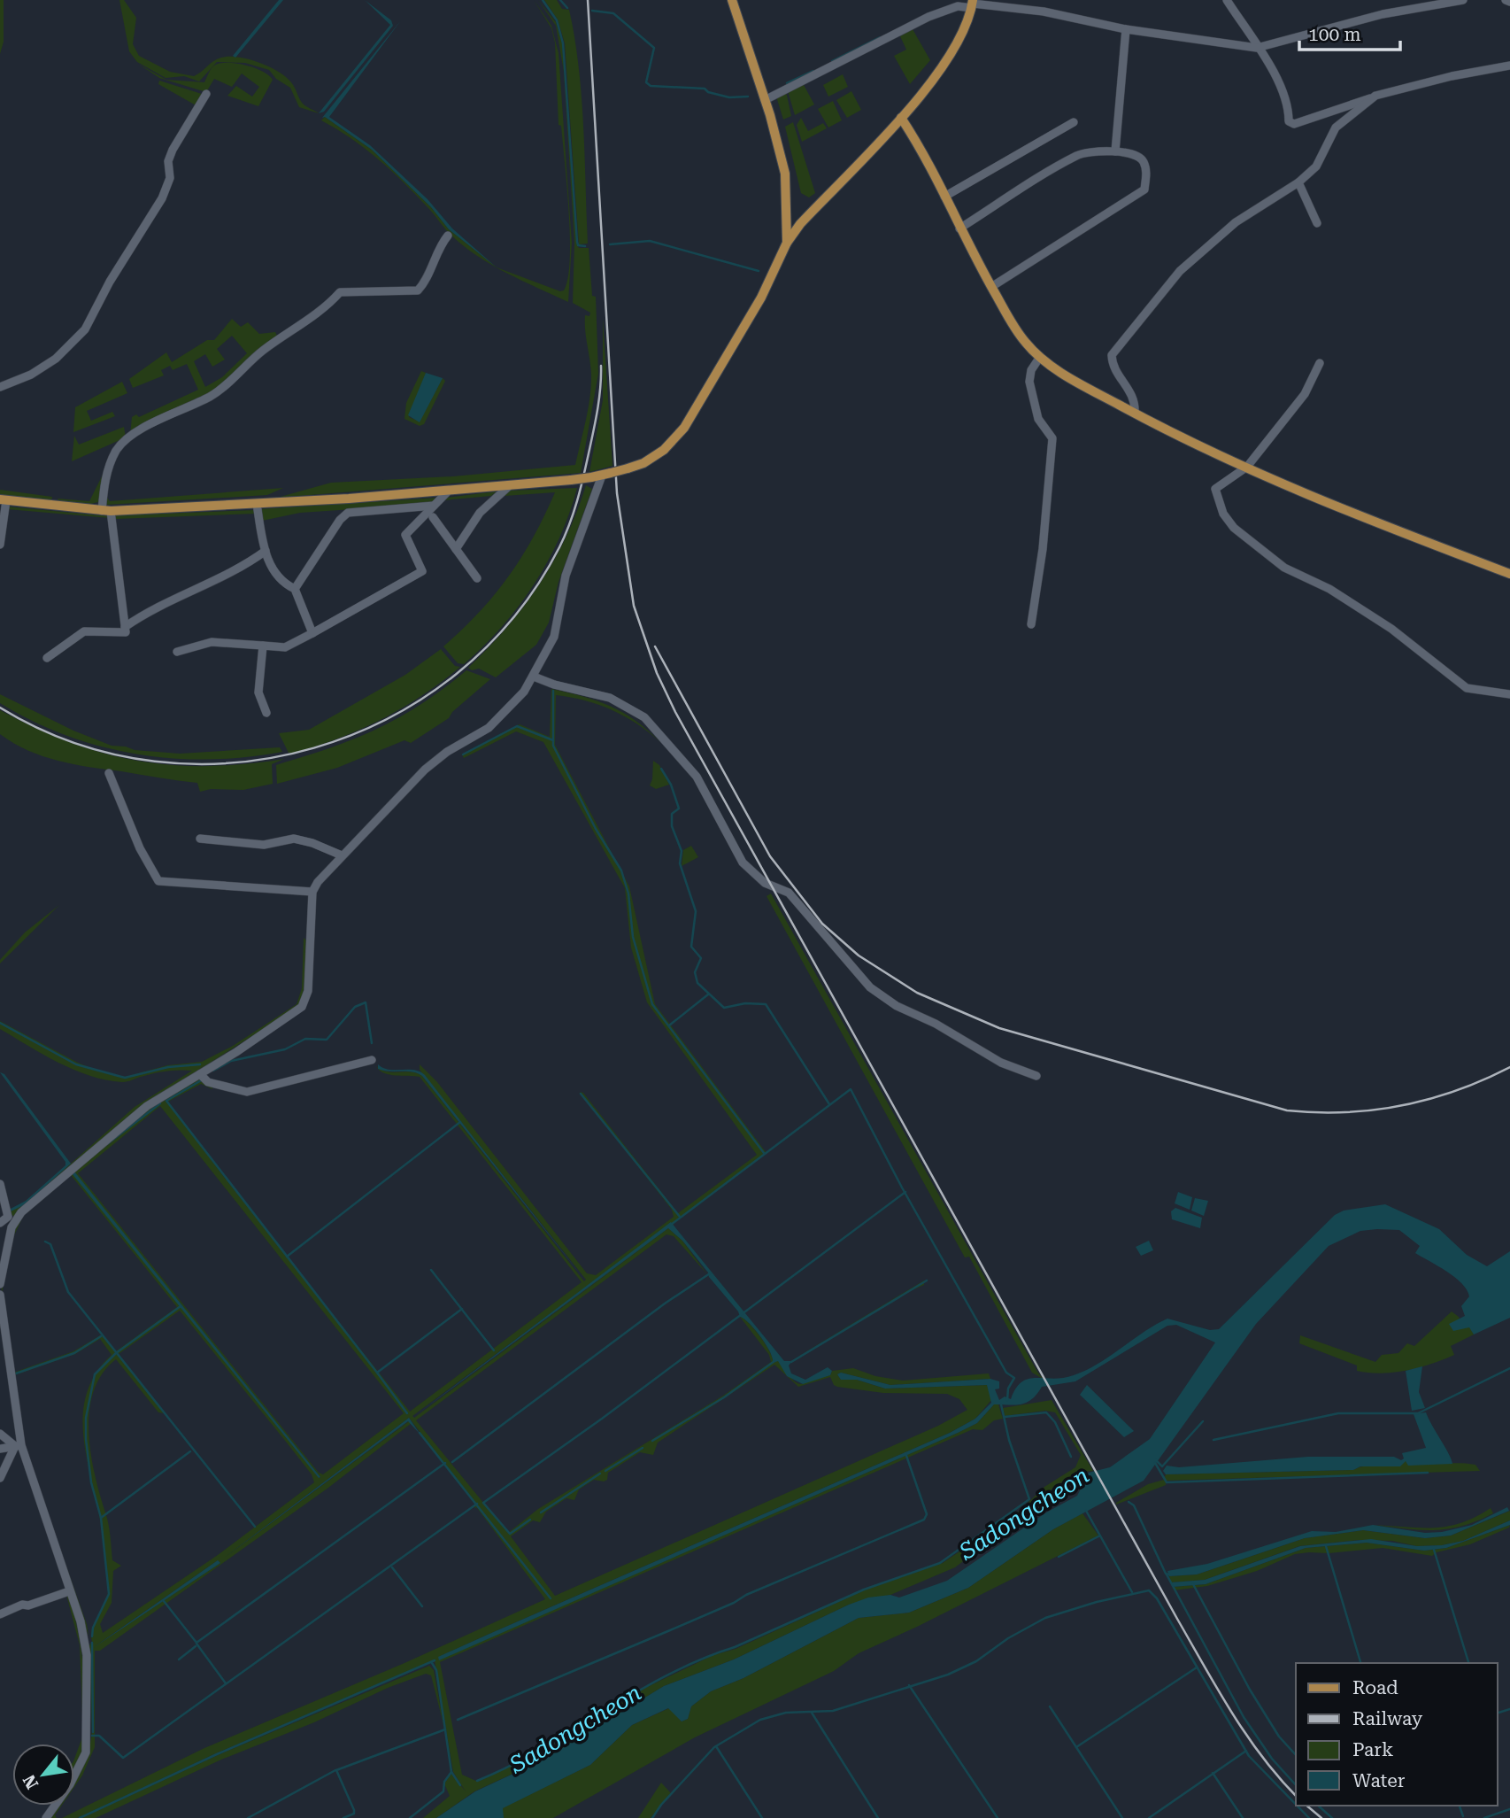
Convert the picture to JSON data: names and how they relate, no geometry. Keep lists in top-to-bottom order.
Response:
{
  "water": ["Sadongcheon"],
  "legend": [
    "Road",
    "Railway",
    "Park",
    "Water"
  ],
  "scale_bar": "100 m",
  "north": "bottom left"
}
